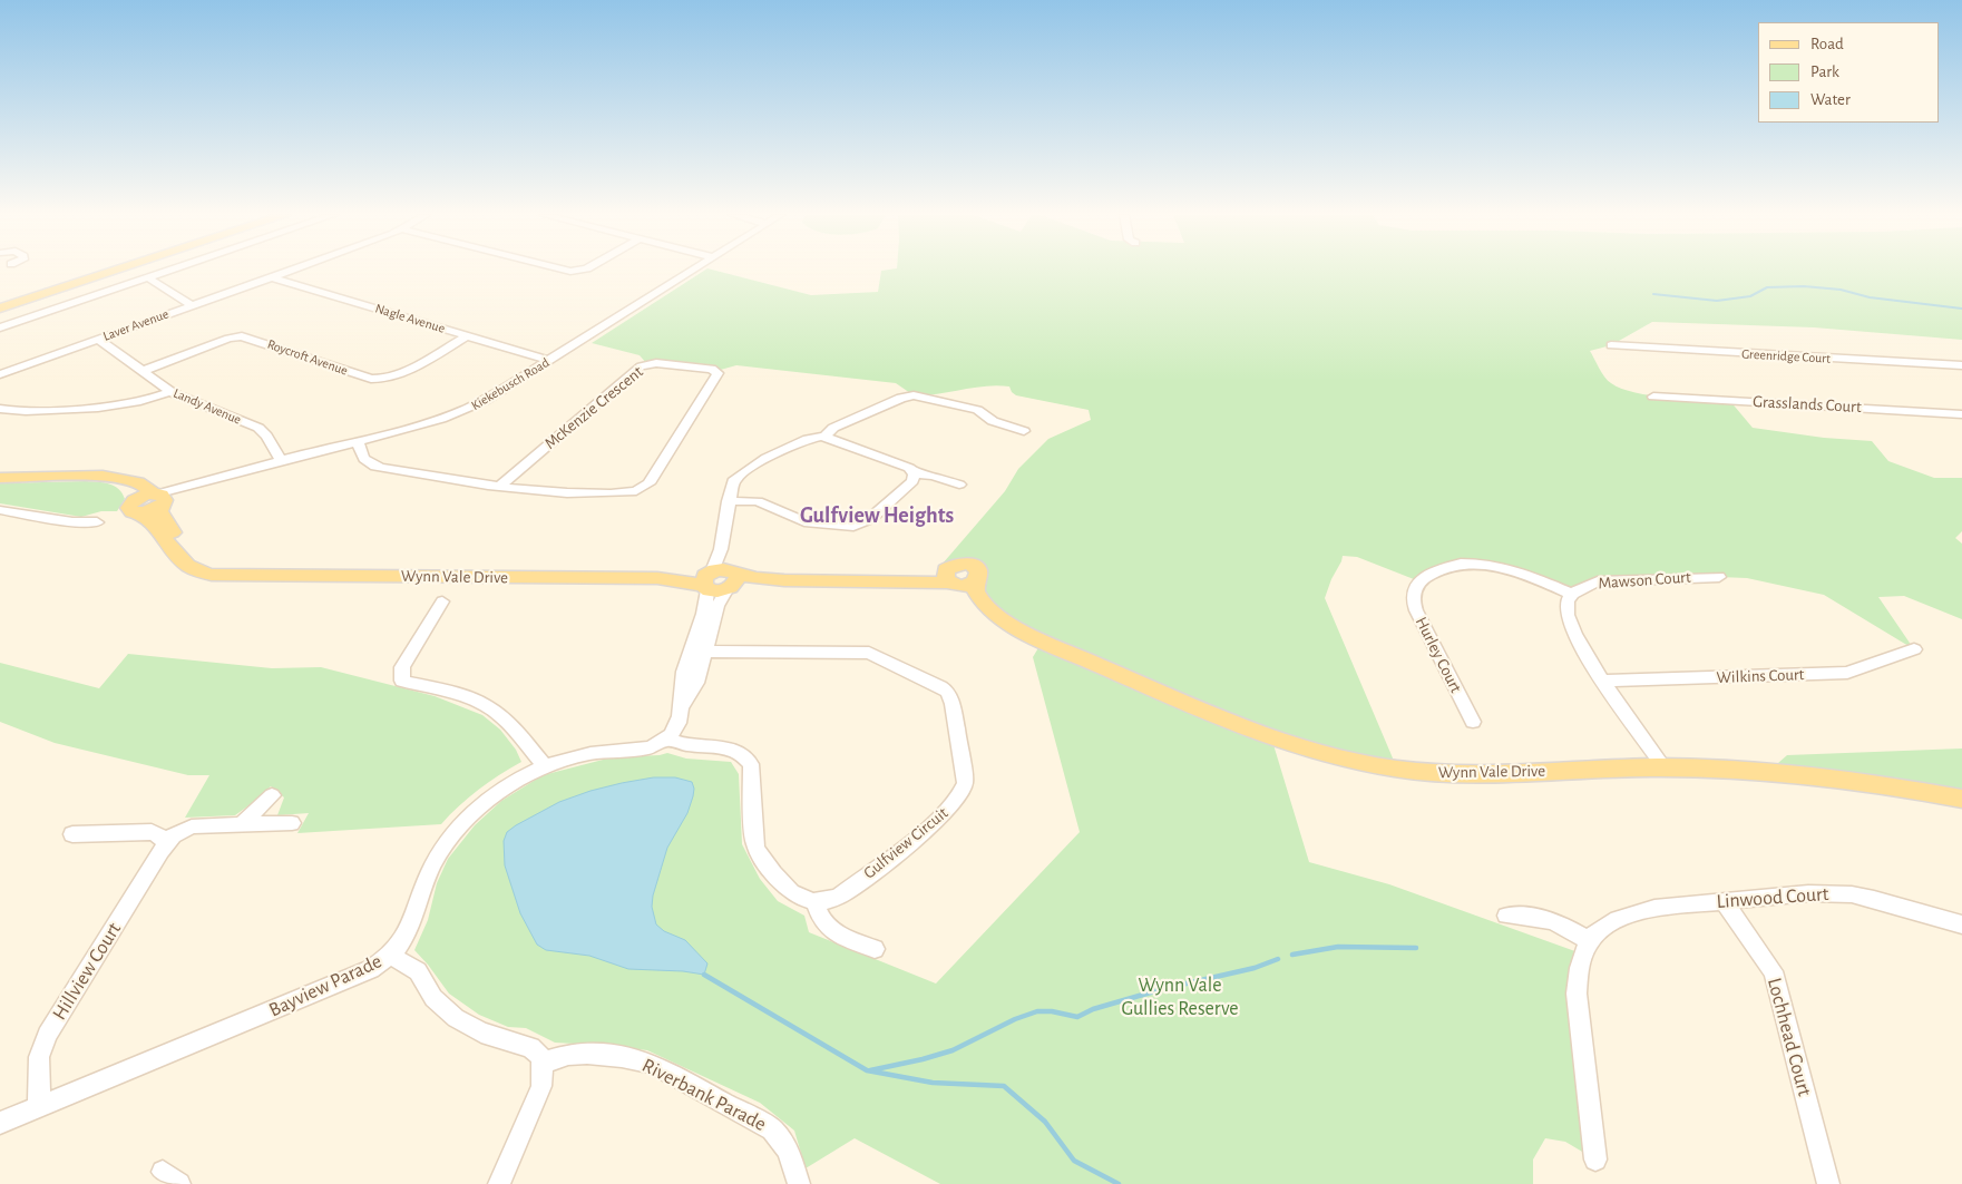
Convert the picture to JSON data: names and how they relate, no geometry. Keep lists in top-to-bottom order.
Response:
{
  "streets": {
    "main road": ["Wynn Vale Drive"],
    "street": [
      "Nagle Avenue",
      "Laver Avenue",
      "Greenridge Court",
      "Roycroft Avenue",
      "Kiekebusch Road",
      "Grasslands Court",
      "Landy Avenue",
      "McKenzie Crescent",
      "Mawson Court",
      "Hurley Court",
      "Wilkins Court",
      "Gulfview Circuit",
      "Linwood Court",
      "Hillview Court",
      "Bayview Parade",
      "Lochhead Court",
      "Riverbank Parade"
    ]
  },
  "crossings": [
    ["Nagle Avenue", "Laver Avenue"],
    ["Nagle Avenue", "Roycroft Avenue"],
    ["Nagle Avenue", "Kiekebusch Road"],
    ["Laver Avenue", "Landy Avenue"],
    ["Roycroft Avenue", "Landy Avenue"],
    ["Kiekebusch Road", "Landy Avenue"],
    ["Kiekebusch Road", "McKenzie Crescent"],
    ["Kiekebusch Road", "Wynn Vale Drive"],
    ["Mawson Court", "Hurley Court"],
    ["Linwood Court", "Lochhead Court"],
    ["Hillview Court", "Bayview Parade"]
  ],
  "districts": ["Gulfview Heights"],
  "parks": ["Wynn Vale Gullies Reserve"],
  "legend": ["Road", "Park", "Water"]
}
